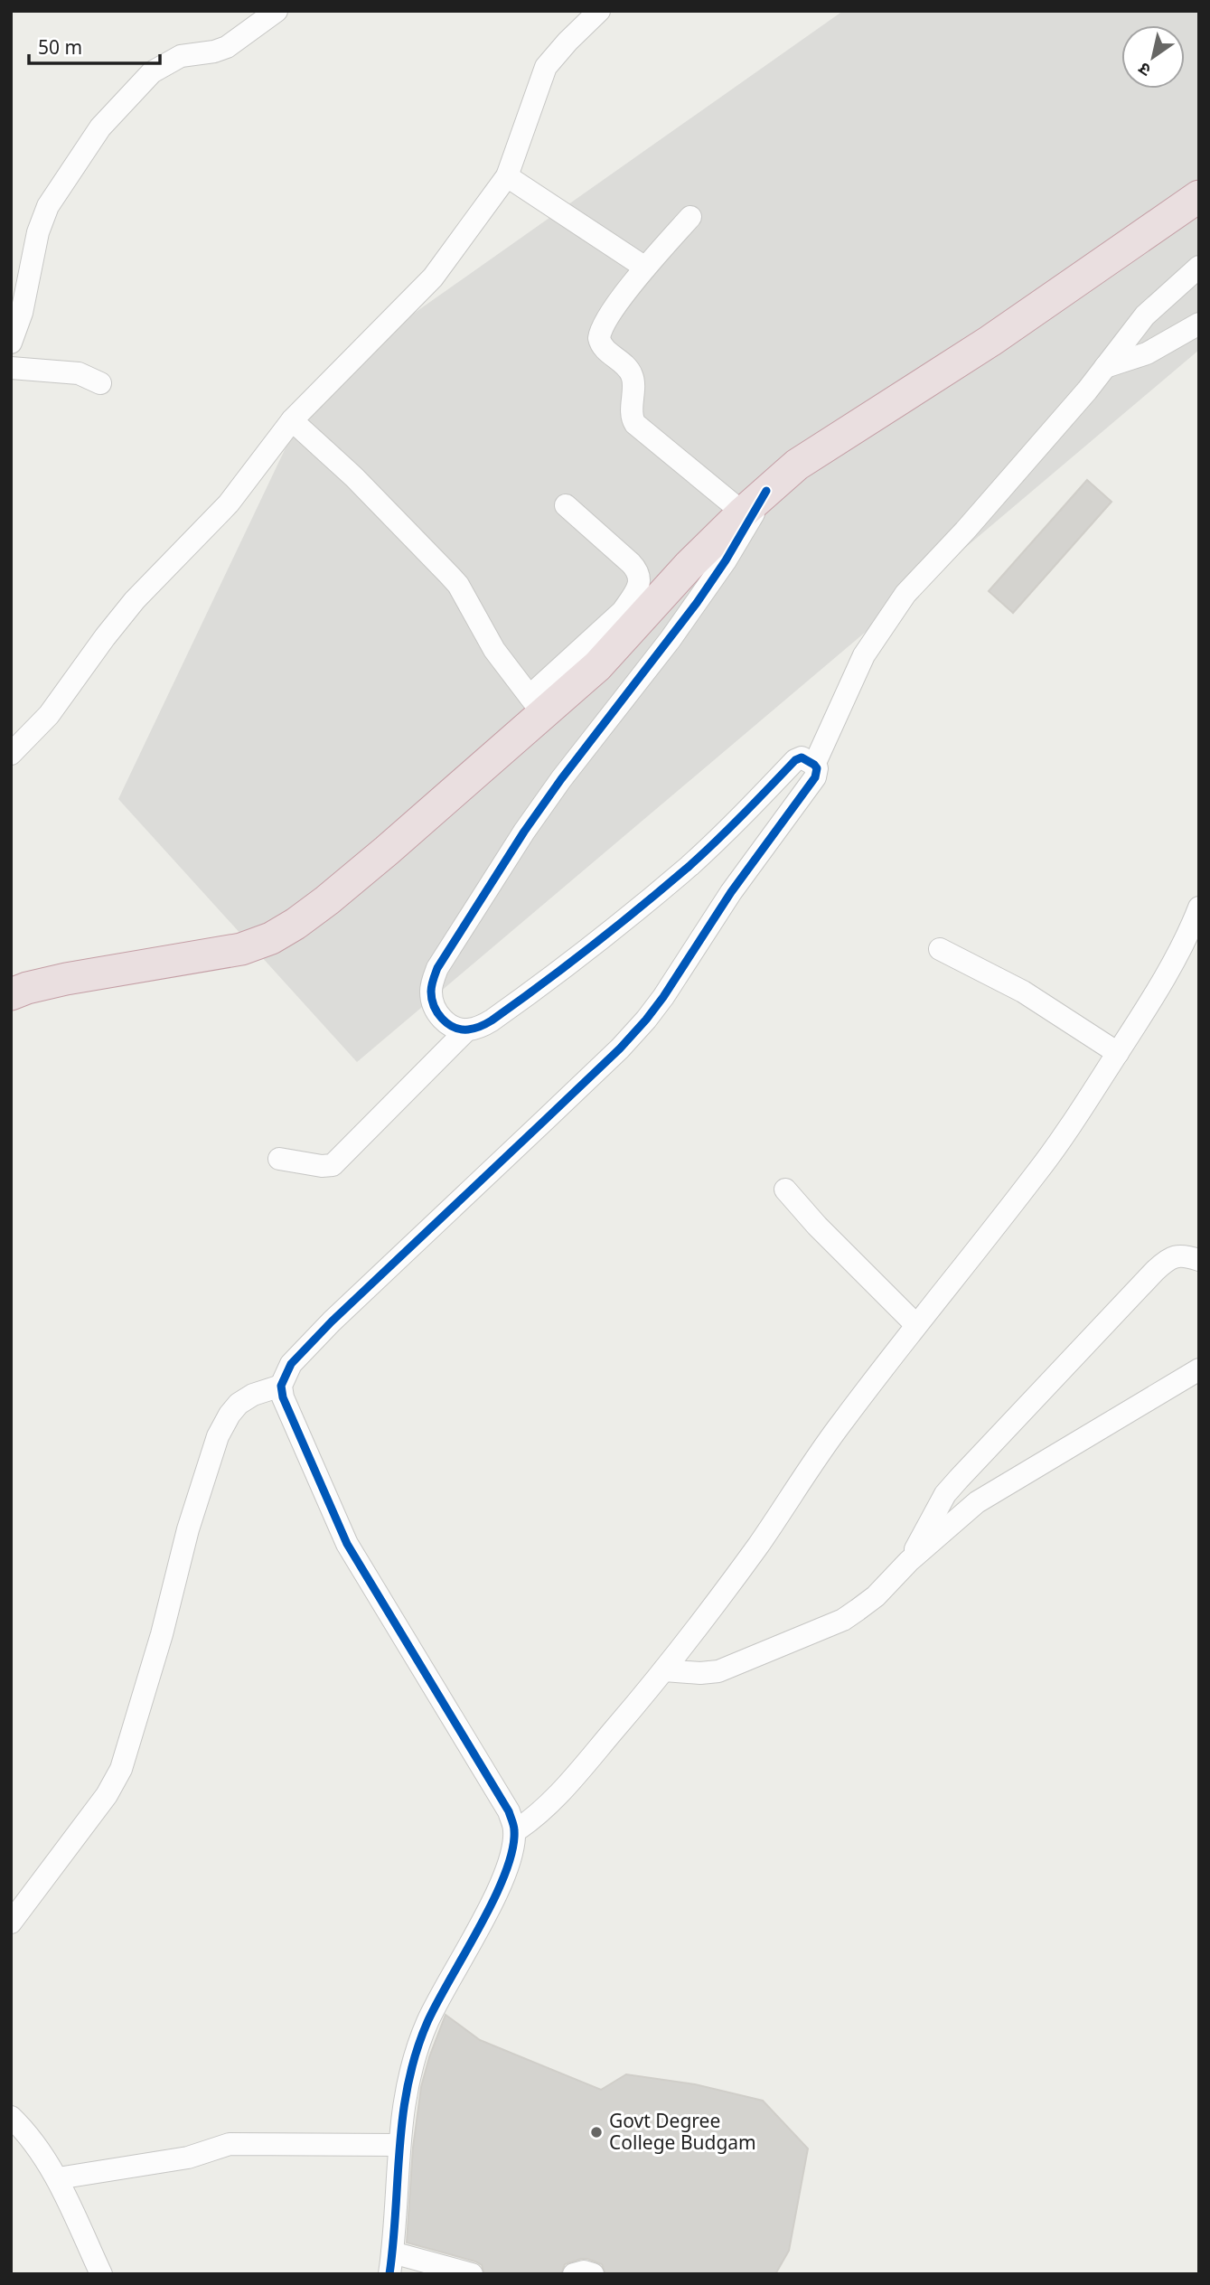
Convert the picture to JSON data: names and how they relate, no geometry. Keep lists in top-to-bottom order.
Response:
{
  "places": ["Govt Degree College Budgam"],
  "scale_bar": "50 m",
  "north": "bottom left"
}
